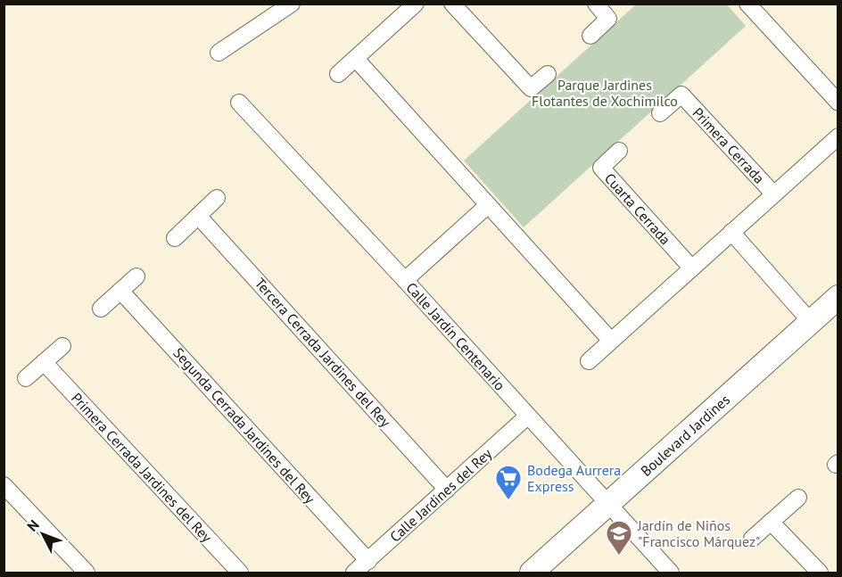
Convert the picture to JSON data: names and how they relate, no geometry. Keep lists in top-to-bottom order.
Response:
{
  "streets": {
    "street": [
      "Primera Cerrada",
      "Cuarta Cerrada",
      "Calle Jardín Centenario",
      "Tercera Cerrada Jardines del Rey",
      "Segunda Cerrada Jardines del Rey",
      "Boulevard Jardines",
      "Primera Cerrada Jardines del Rey",
      "Calle Jardines del Rey"
    ]
  },
  "crossings": [
    ["Calle Jardín Centenario", "Boulevard Jardines"],
    ["Calle Jardín Centenario", "Calle Jardines del Rey"],
    ["Tercera Cerrada Jardines del Rey", "Calle Jardines del Rey"],
    ["Segunda Cerrada Jardines del Rey", "Calle Jardines del Rey"]
  ],
  "parks": ["Parque Jardines Flotantes de Xochimilco"],
  "places": {
    "supermarket": ["Bodega Aurrera Express"],
    "school or university": ["Jardín de Niños \"Francisco Márquez\""]
  },
  "north": "top left"
}
